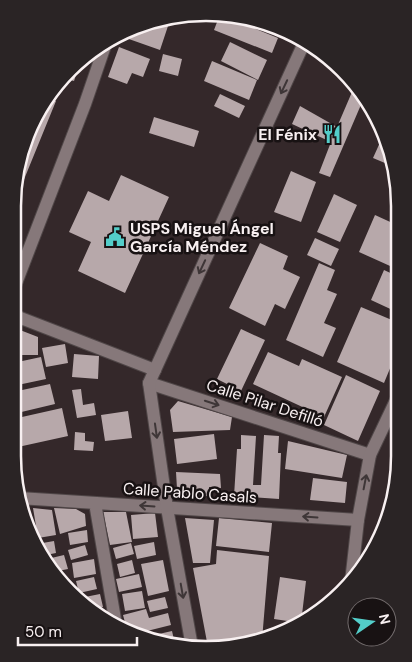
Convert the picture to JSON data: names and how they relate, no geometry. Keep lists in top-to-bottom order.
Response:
{
  "streets": {
    "street": ["Calle Pilar Defilló", "Calle Pablo Casals"]
  },
  "one_way": ["Calle Pilar Defilló", "Calle Pablo Casals"],
  "places": {
    "restaurant": ["El Fénix"],
    "public building": ["USPS Miguel Ángel García Méndez"]
  },
  "scale_bar": "50 m",
  "north": "right"
}
